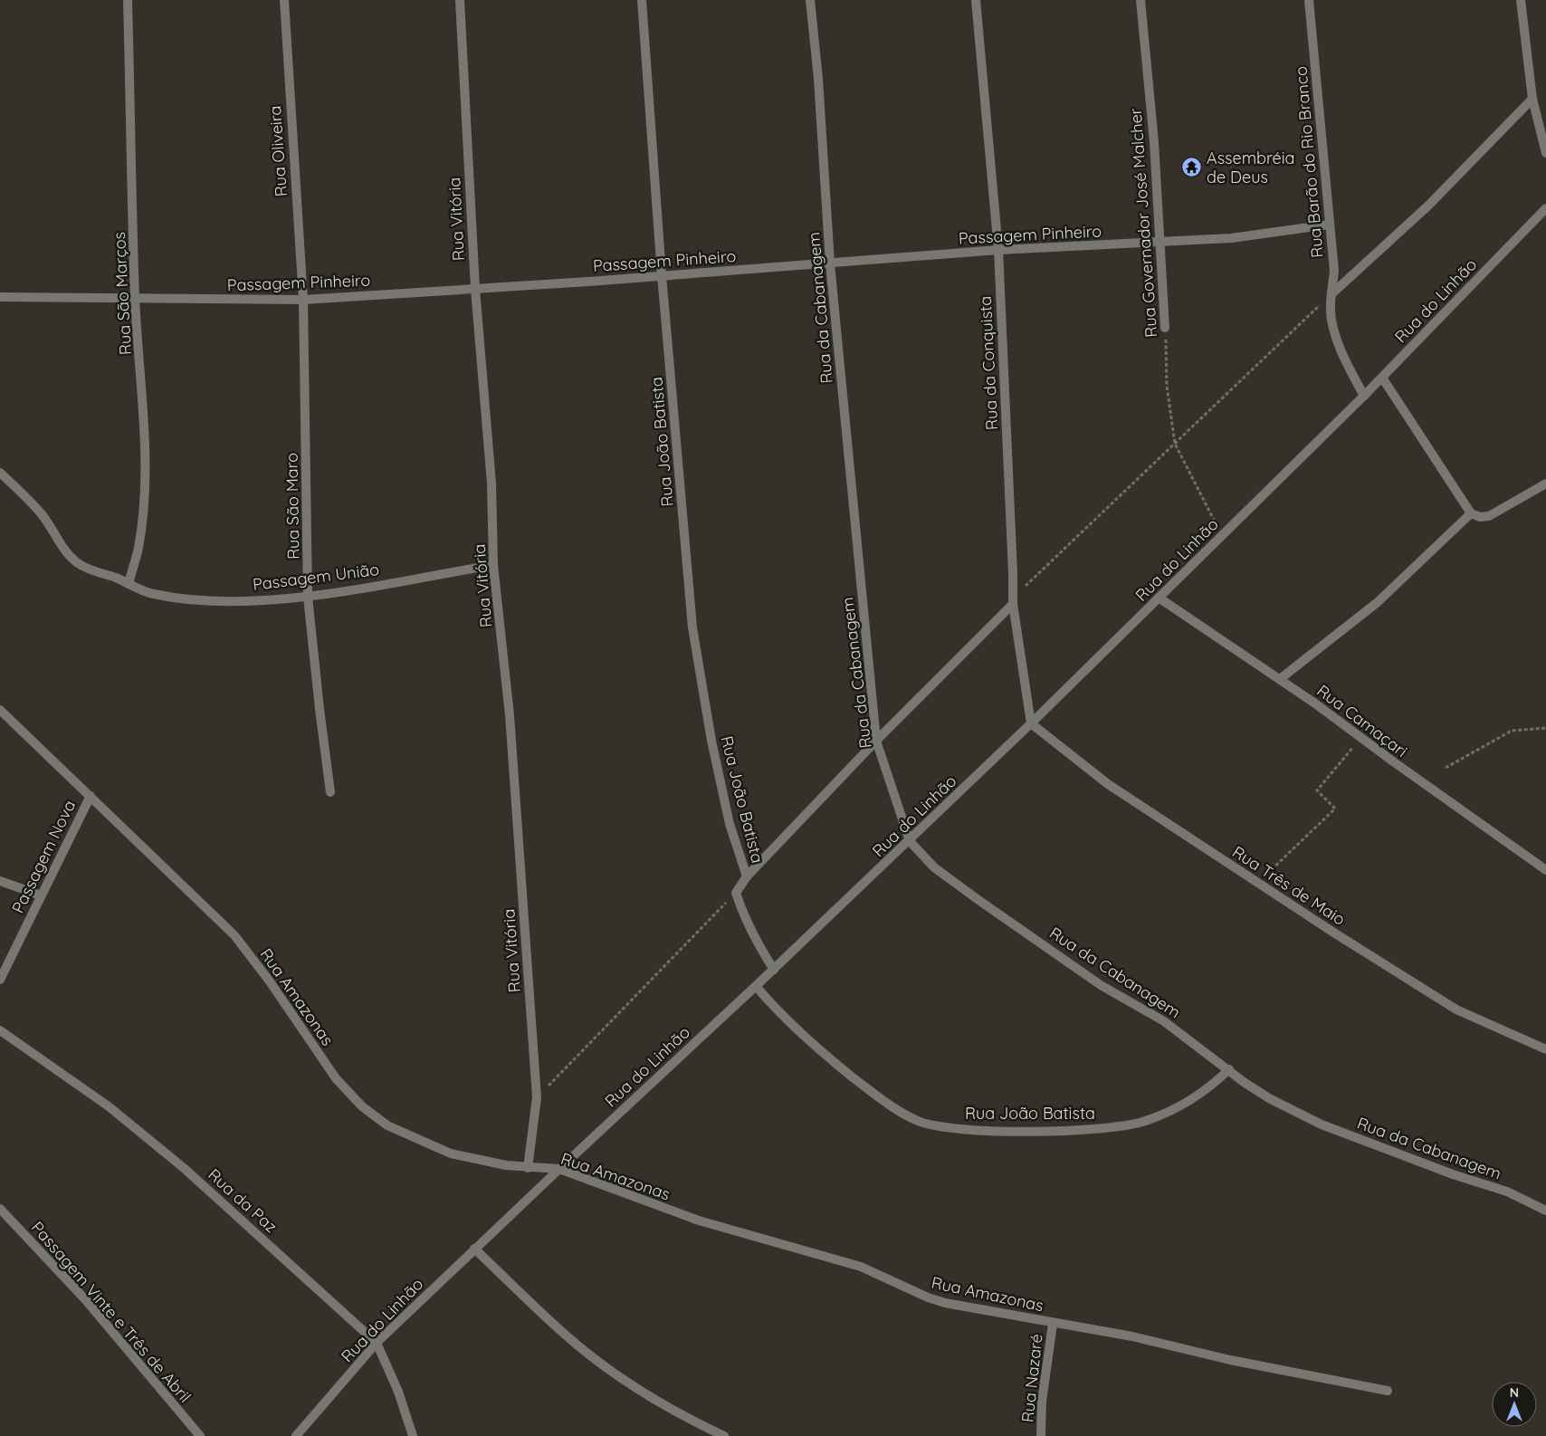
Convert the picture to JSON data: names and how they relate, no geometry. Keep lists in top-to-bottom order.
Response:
{
  "streets": {
    "street": [
      "Rua Oliveira",
      "Rua Barão do Rio Branco",
      "Rua Vitória",
      "Rua Governador José Malcher",
      "Passagem Pinheiro",
      "Rua São Marços",
      "Rua do Linhão",
      "Rua da Cabanagem",
      "Rua da Conquista",
      "Rua João Batista",
      "Rua São Maro",
      "Passagem União",
      "Rua Camaçari",
      "Passagem Nova",
      "Rua Três de Maio",
      "Rua Amazonas",
      "Rua da Paz",
      "Passagem Vinte e Três de Abril",
      "Rua Nazaré"
    ]
  },
  "crossings": [
    ["Rua Oliveira", "Passagem Pinheiro"],
    ["Rua Oliveira", "Rua São Maro"],
    ["Rua Barão do Rio Branco", "Passagem Pinheiro"],
    ["Rua Barão do Rio Branco", "Rua do Linhão"],
    ["Rua Vitória", "Passagem Pinheiro"],
    ["Rua Vitória", "Passagem União"],
    ["Rua Vitória", "Rua Amazonas"],
    ["Rua Governador José Malcher", "Passagem Pinheiro"],
    ["Rua Governador José Malcher", "Rua do Linhão"],
    ["Passagem Pinheiro", "Rua São Marços"],
    ["Passagem Pinheiro", "Rua da Cabanagem"],
    ["Passagem Pinheiro", "Rua da Conquista"],
    ["Passagem Pinheiro", "Rua João Batista"],
    ["Passagem Pinheiro", "Rua São Maro"],
    ["Rua São Marços", "Passagem União"],
    ["Rua do Linhão", "Rua da Cabanagem"],
    ["Rua do Linhão", "Rua da Conquista"],
    ["Rua do Linhão", "Rua João Batista"],
    ["Rua do Linhão", "Rua Camaçari"],
    ["Rua do Linhão", "Rua Três de Maio"],
    ["Rua do Linhão", "Rua Amazonas"],
    ["Rua do Linhão", "Rua da Paz"],
    ["Rua da Cabanagem", "Rua João Batista"],
    ["Rua da Conquista", "Rua Três de Maio"],
    ["Rua São Maro", "Passagem União"],
    ["Passagem Nova", "Rua Amazonas"],
    ["Rua Amazonas", "Rua Nazaré"]
  ],
  "places": {
    "temple": ["Assembréia de Deus"]
  },
  "north": "top"
}
